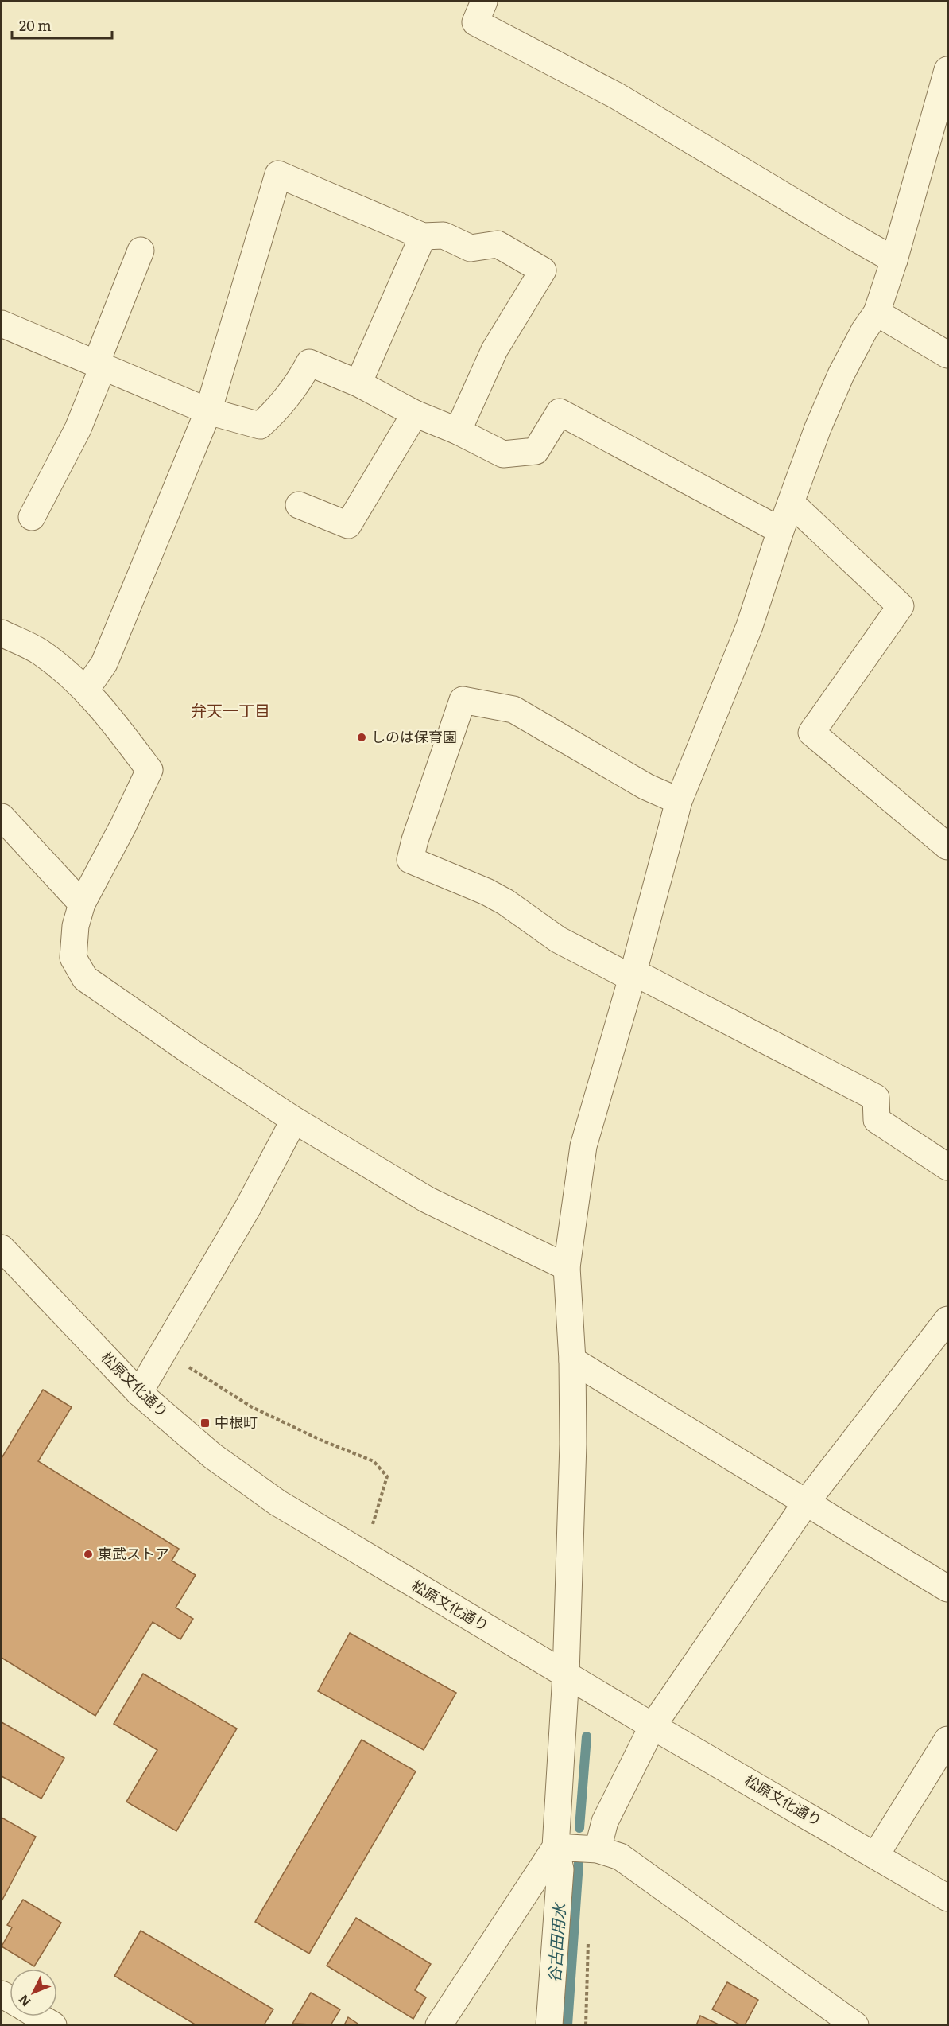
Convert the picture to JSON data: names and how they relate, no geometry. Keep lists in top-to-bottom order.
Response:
{
  "streets": {
    "street": ["松原文化通り"]
  },
  "districts": ["弁天一丁目"],
  "water": ["谷古田用水"],
  "places": {
    "other": ["しのは保育園", "東武ストア"],
    "transit": ["中根町"]
  },
  "scale_bar": "20 m",
  "north": "bottom left"
}
